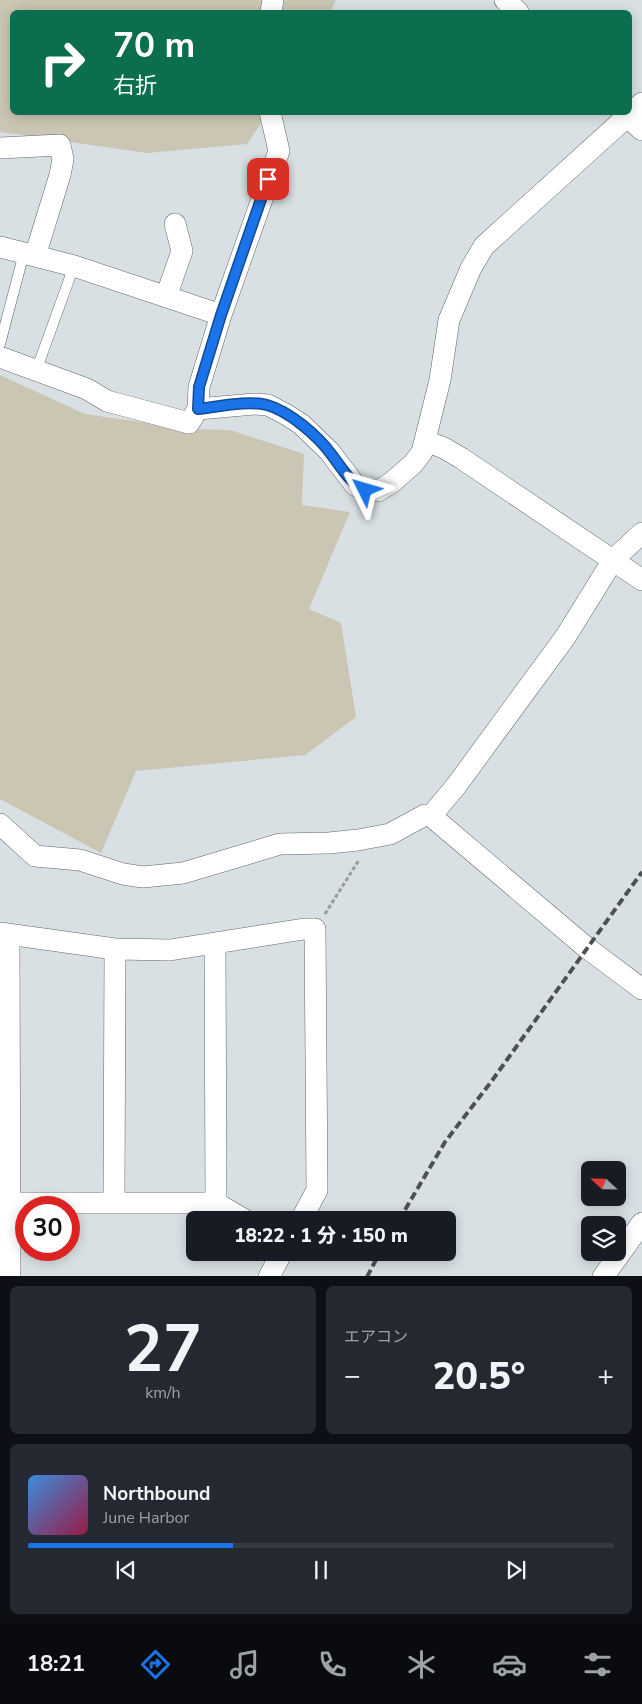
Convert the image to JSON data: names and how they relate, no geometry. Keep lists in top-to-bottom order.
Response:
{
  "north": "left",
  "page": {
    "turn": ["70 m", "右折"],
    "limit": "30",
    "trip": "18:22 · 1 分 · 150 m",
    "tile": [
      ["27", "km/h"],
      "エアコン"
    ],
    "heat": ["−", "20.5°", "+"],
    "song": ["Northbound", "June Harbor"],
    "tabs": "18:21"
  }
}
